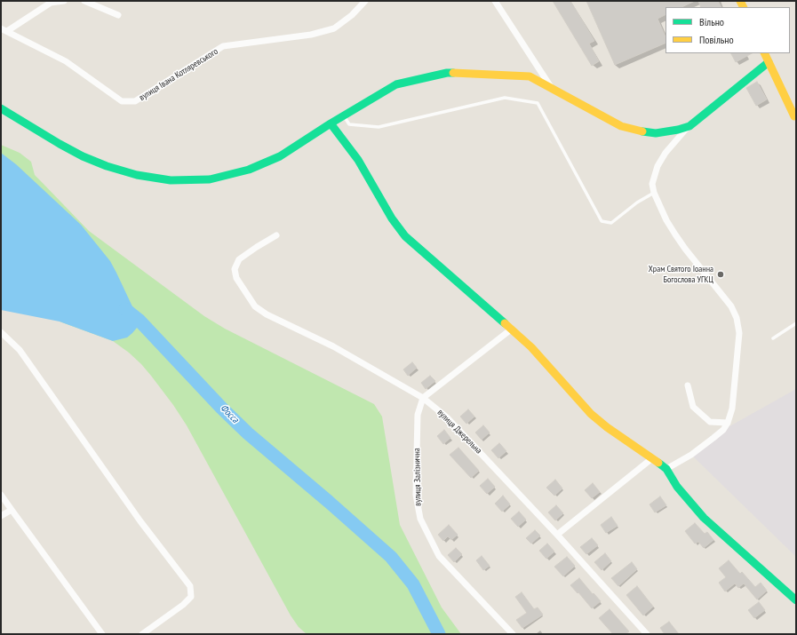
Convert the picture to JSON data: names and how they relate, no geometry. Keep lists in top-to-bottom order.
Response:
{
  "streets": {
    "street": ["вулиця Івана Котляревського", "вулиця Джерельна", "вулиця Залізнична"]
  },
  "crossings": [
    ["вулиця Джерельна", "вулиця Залізнична"]
  ],
  "water": ["Фосса"],
  "places": ["Храм Святого Іоанна Богослова УГКЦ"],
  "legend": ["Вільно", "Повільно"]
}
